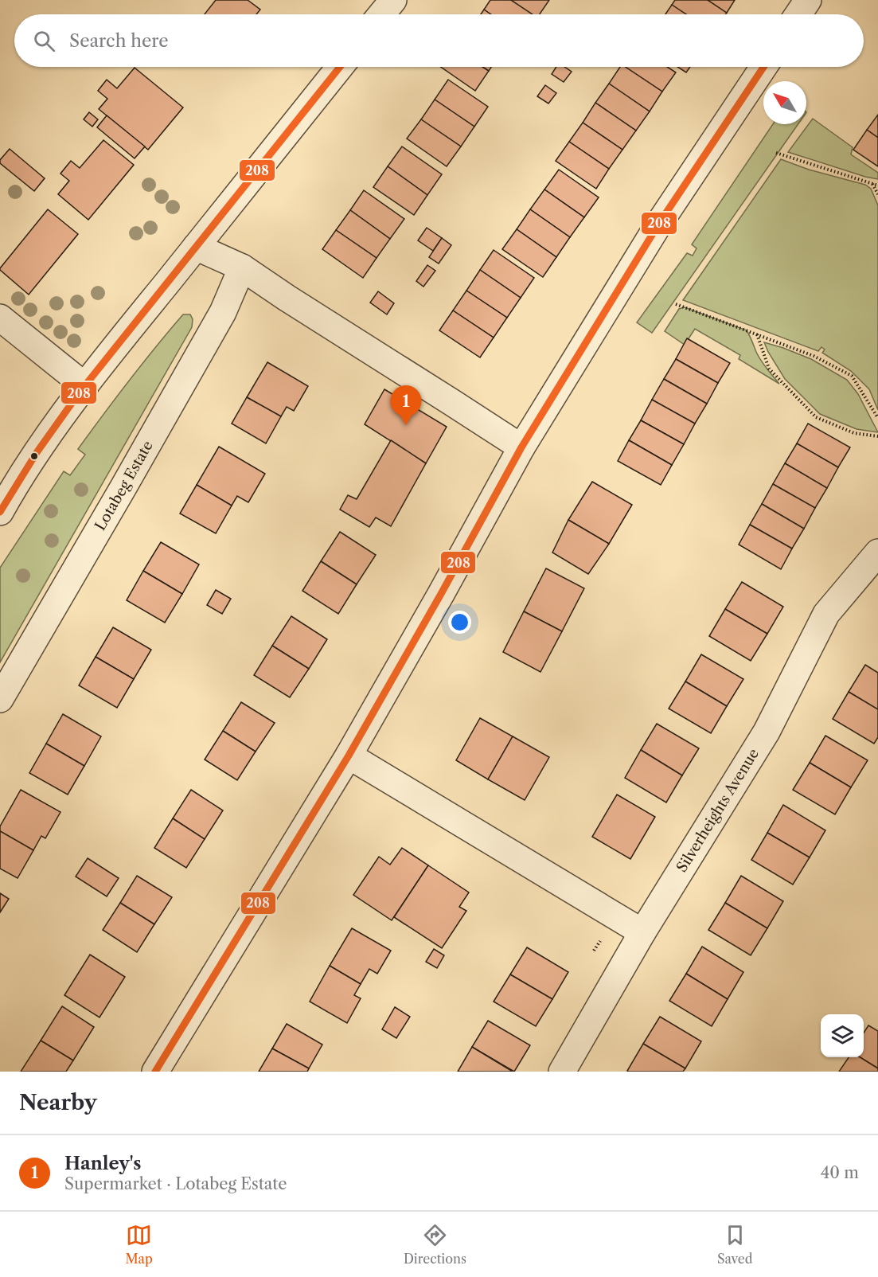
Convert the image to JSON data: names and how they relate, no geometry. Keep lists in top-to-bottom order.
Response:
{
  "streets": {
    "street": ["Lotabeg Estate", "Silverheights Avenue"]
  },
  "lines": ["transit line 208"],
  "north": "top left",
  "page": {
    "search": "Search here",
    "pins": "1",
    "heading": "Nearby",
    "list": [
      {
        "mark": "1",
        "name": "Hanley's",
        "note": "Supermarket · Lotabeg Estate",
        "value": "40 m"
      }
    ],
    "nav": ["Map", "Directions", "Saved"]
  }
}
